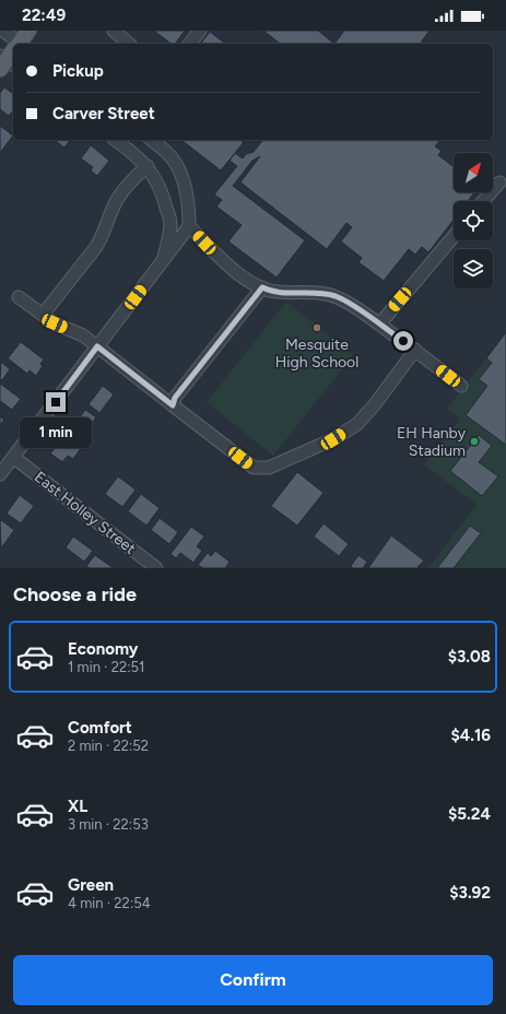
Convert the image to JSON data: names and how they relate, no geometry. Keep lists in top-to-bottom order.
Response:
{
  "streets": {
    "street": ["East Holley Street"]
  },
  "places": ["Mesquite High School", "EH Hanby Stadium"],
  "north": "top right",
  "page": {
    "status": "22:49",
    "banner": ["Pickup", "Carver Street"],
    "bubble": "1 min",
    "heading": "Choose a ride",
    "list": [
      {
        "name": "Economy",
        "note": "1 min · 22:51",
        "value": "$3.08"
      },
      {
        "name": "Comfort",
        "note": "2 min · 22:52",
        "value": "$4.16"
      },
      {
        "name": "XL",
        "note": "3 min · 22:53",
        "value": "$5.24"
      },
      {
        "name": "Green",
        "note": "4 min · 22:54",
        "value": "$3.92"
      }
    ],
    "buttons": "Confirm"
  }
}
